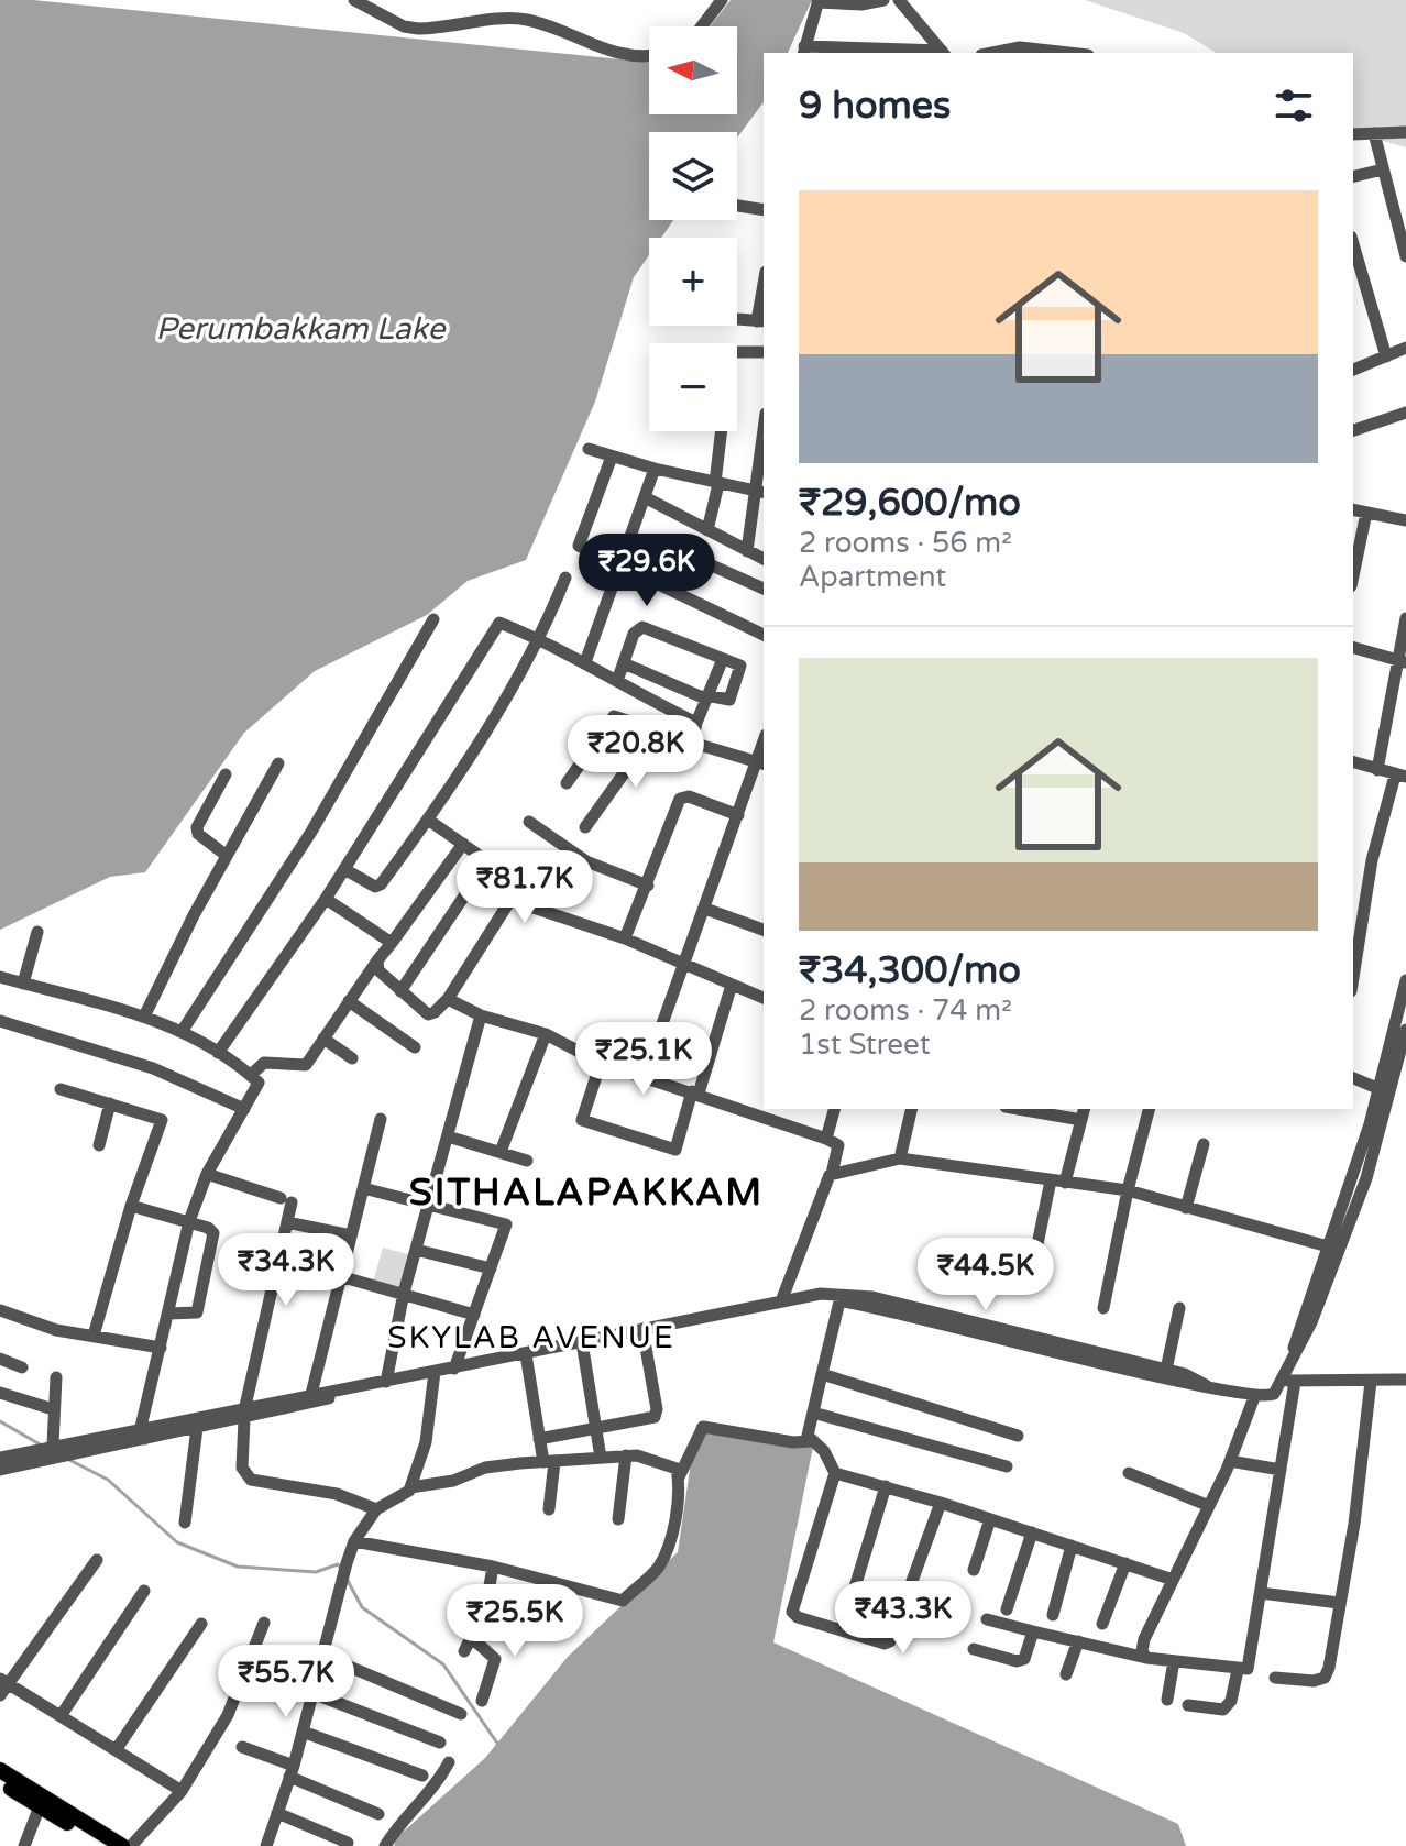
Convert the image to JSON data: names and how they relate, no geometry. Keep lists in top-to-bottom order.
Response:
{
  "districts": ["SITHALAPAKKAM", "SKYLAB AVENUE"],
  "water": ["Perumbakkam Lake"],
  "north": "left",
  "page": {
    "map_buttons": ["+", "−"],
    "heading": "9 homes",
    "list": [
      {
        "name": "₹29,600/mo",
        "note": "2 rooms · 56 m² · Apartment"
      },
      {
        "name": "₹34,300/mo",
        "note": "2 rooms · 74 m² · 1st Street"
      }
    ],
    "price": [
      "₹29.6K",
      "₹20.8K",
      "₹81.7K",
      "₹25.1K",
      "₹34.3K",
      "₹44.5K",
      "₹43.3K",
      "₹25.5K",
      "₹55.7K"
    ]
  }
}
